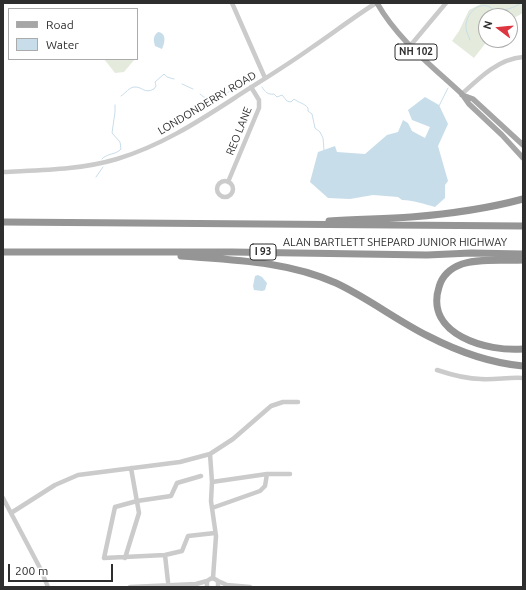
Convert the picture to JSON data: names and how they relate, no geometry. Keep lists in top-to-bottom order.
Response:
{
  "streets": {
    "highway": ["ALAN BARTLETT SHEPARD JUNIOR HIGHWAY", "I 93"],
    "main road": ["NH 102"],
    "street": ["LONDONDERRY ROAD", "REO LANE"]
  },
  "crossings": [
    ["NH 102", "LONDONDERRY ROAD"],
    ["LONDONDERRY ROAD", "REO LANE"]
  ],
  "legend": ["Road", "Water"],
  "scale_bar": "200 m",
  "north": "left"
}
